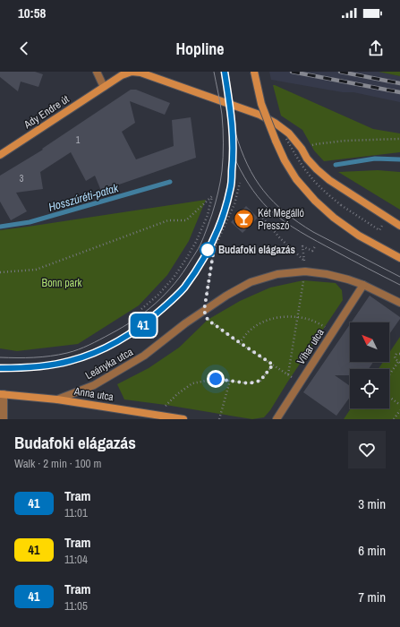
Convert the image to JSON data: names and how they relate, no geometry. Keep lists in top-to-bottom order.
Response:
{
  "streets": {
    "street": [
      "Ady Endre út",
      "Vihar utca",
      "Leányka utca",
      "Anna utca"
    ]
  },
  "crossings": [
    ["Vihar utca", "Leányka utca"],
    ["Leányka utca", "Anna utca"]
  ],
  "water": ["Hosszúréti-patak"],
  "parks": ["Bonn park"],
  "places": {
    "bar": ["Két Megálló Presszó"],
    "other": ["Budafoki elágazás"]
  },
  "lines": ["tram line 41"],
  "house_numbers": ["1", "3"],
  "north": "top left",
  "page": {
    "status": "10:58",
    "header": "Hopline",
    "on_map": "41",
    "heading": ["Budafoki elágazás", "Walk · 2 min · 100 m"],
    "list": [
      {
        "mark": "41",
        "name": "Tram",
        "note": "11:01",
        "value": "3 min"
      },
      {
        "mark": "41",
        "name": "Tram",
        "note": "11:04",
        "value": "6 min"
      },
      {
        "mark": "41",
        "name": "Tram",
        "note": "11:05",
        "value": "7 min"
      }
    ]
  }
}
